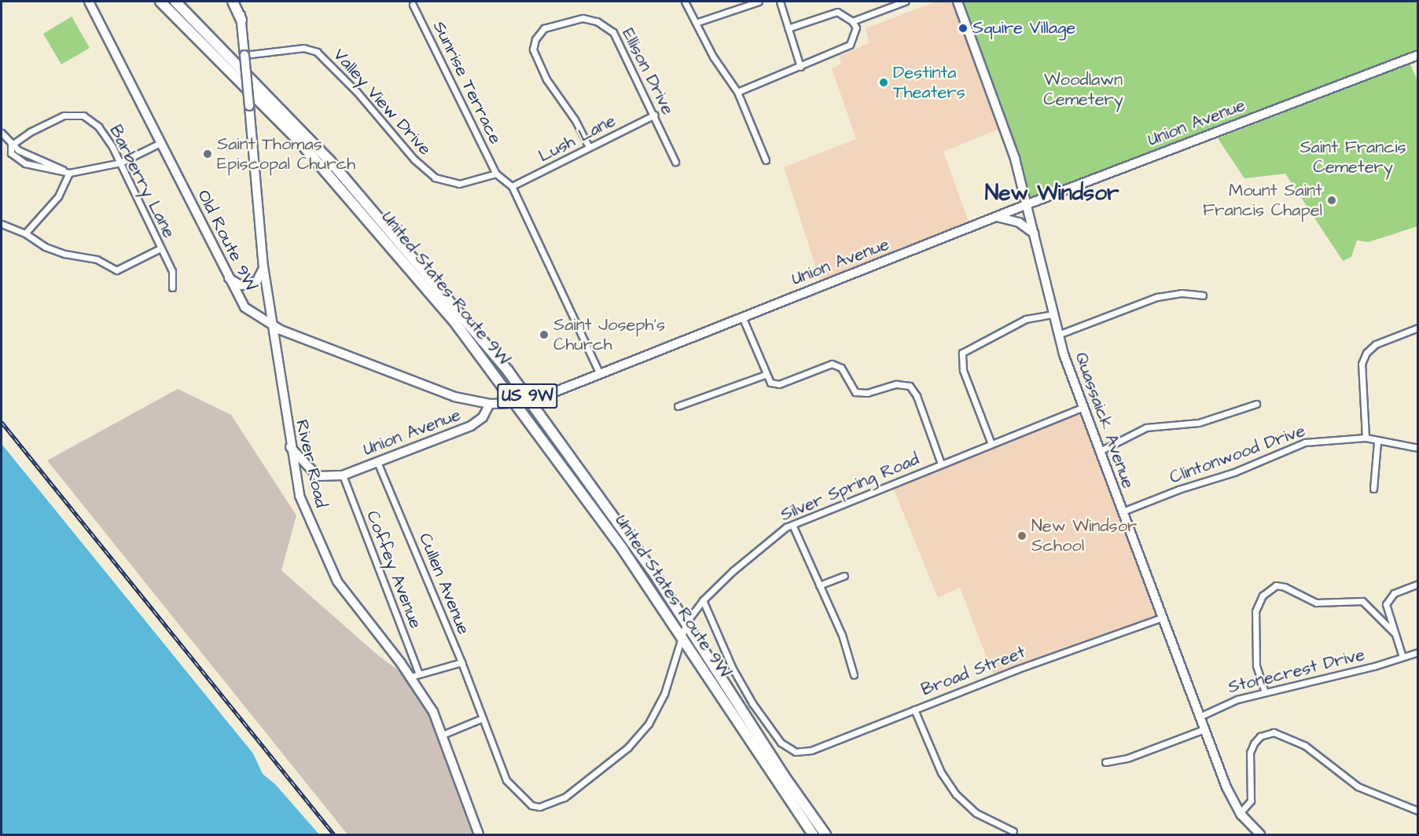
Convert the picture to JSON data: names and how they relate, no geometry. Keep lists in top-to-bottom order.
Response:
{
  "streets": {
    "highway": ["United States Route 9W", "US 9W"],
    "street": [
      "Ellison Drive",
      "Sunrise Terrace",
      "Valley View Drive",
      "Union Avenue",
      "Lush Lane",
      "Barberry Lane",
      "Old Route 9W",
      "Quassaick Avenue",
      "Clintonwood Drive",
      "River Road",
      "Silver Spring Road",
      "Coffey Avenue",
      "Cullen Avenue",
      "Broad Street",
      "Stonecrest Drive"
    ]
  },
  "crossings": [
    ["Ellison Drive", "Lush Lane"],
    ["Sunrise Terrace", "Valley View Drive"],
    ["Valley View Drive", "River Road"],
    ["Union Avenue", "Old Route 9W"],
    ["Union Avenue", "United States Route 9W"],
    ["Union Avenue", "Quassaick Avenue"],
    ["Union Avenue", "River Road"],
    ["Union Avenue", "Coffey Avenue"],
    ["Union Avenue", "Cullen Avenue"],
    ["Old Route 9W", "River Road"],
    ["United States Route 9W", "Silver Spring Road"],
    ["Quassaick Avenue", "Clintonwood Drive"],
    ["Quassaick Avenue", "Silver Spring Road"],
    ["Quassaick Avenue", "Broad Street"],
    ["Quassaick Avenue", "Stonecrest Drive"],
    ["Silver Spring Road", "Cullen Avenue"],
    ["Silver Spring Road", "Broad Street"]
  ],
  "districts": ["New Windsor"],
  "parks": ["Woodlawn Cemetery", "Saint Francis Cemetery"],
  "places": [
    "Squire Village",
    "Destinta Theaters",
    "Saint Thomas Episcopal Church",
    "Mount Saint Francis Chapel",
    "Saint Joseph's Church",
    "New Windsor School"
  ]
}
